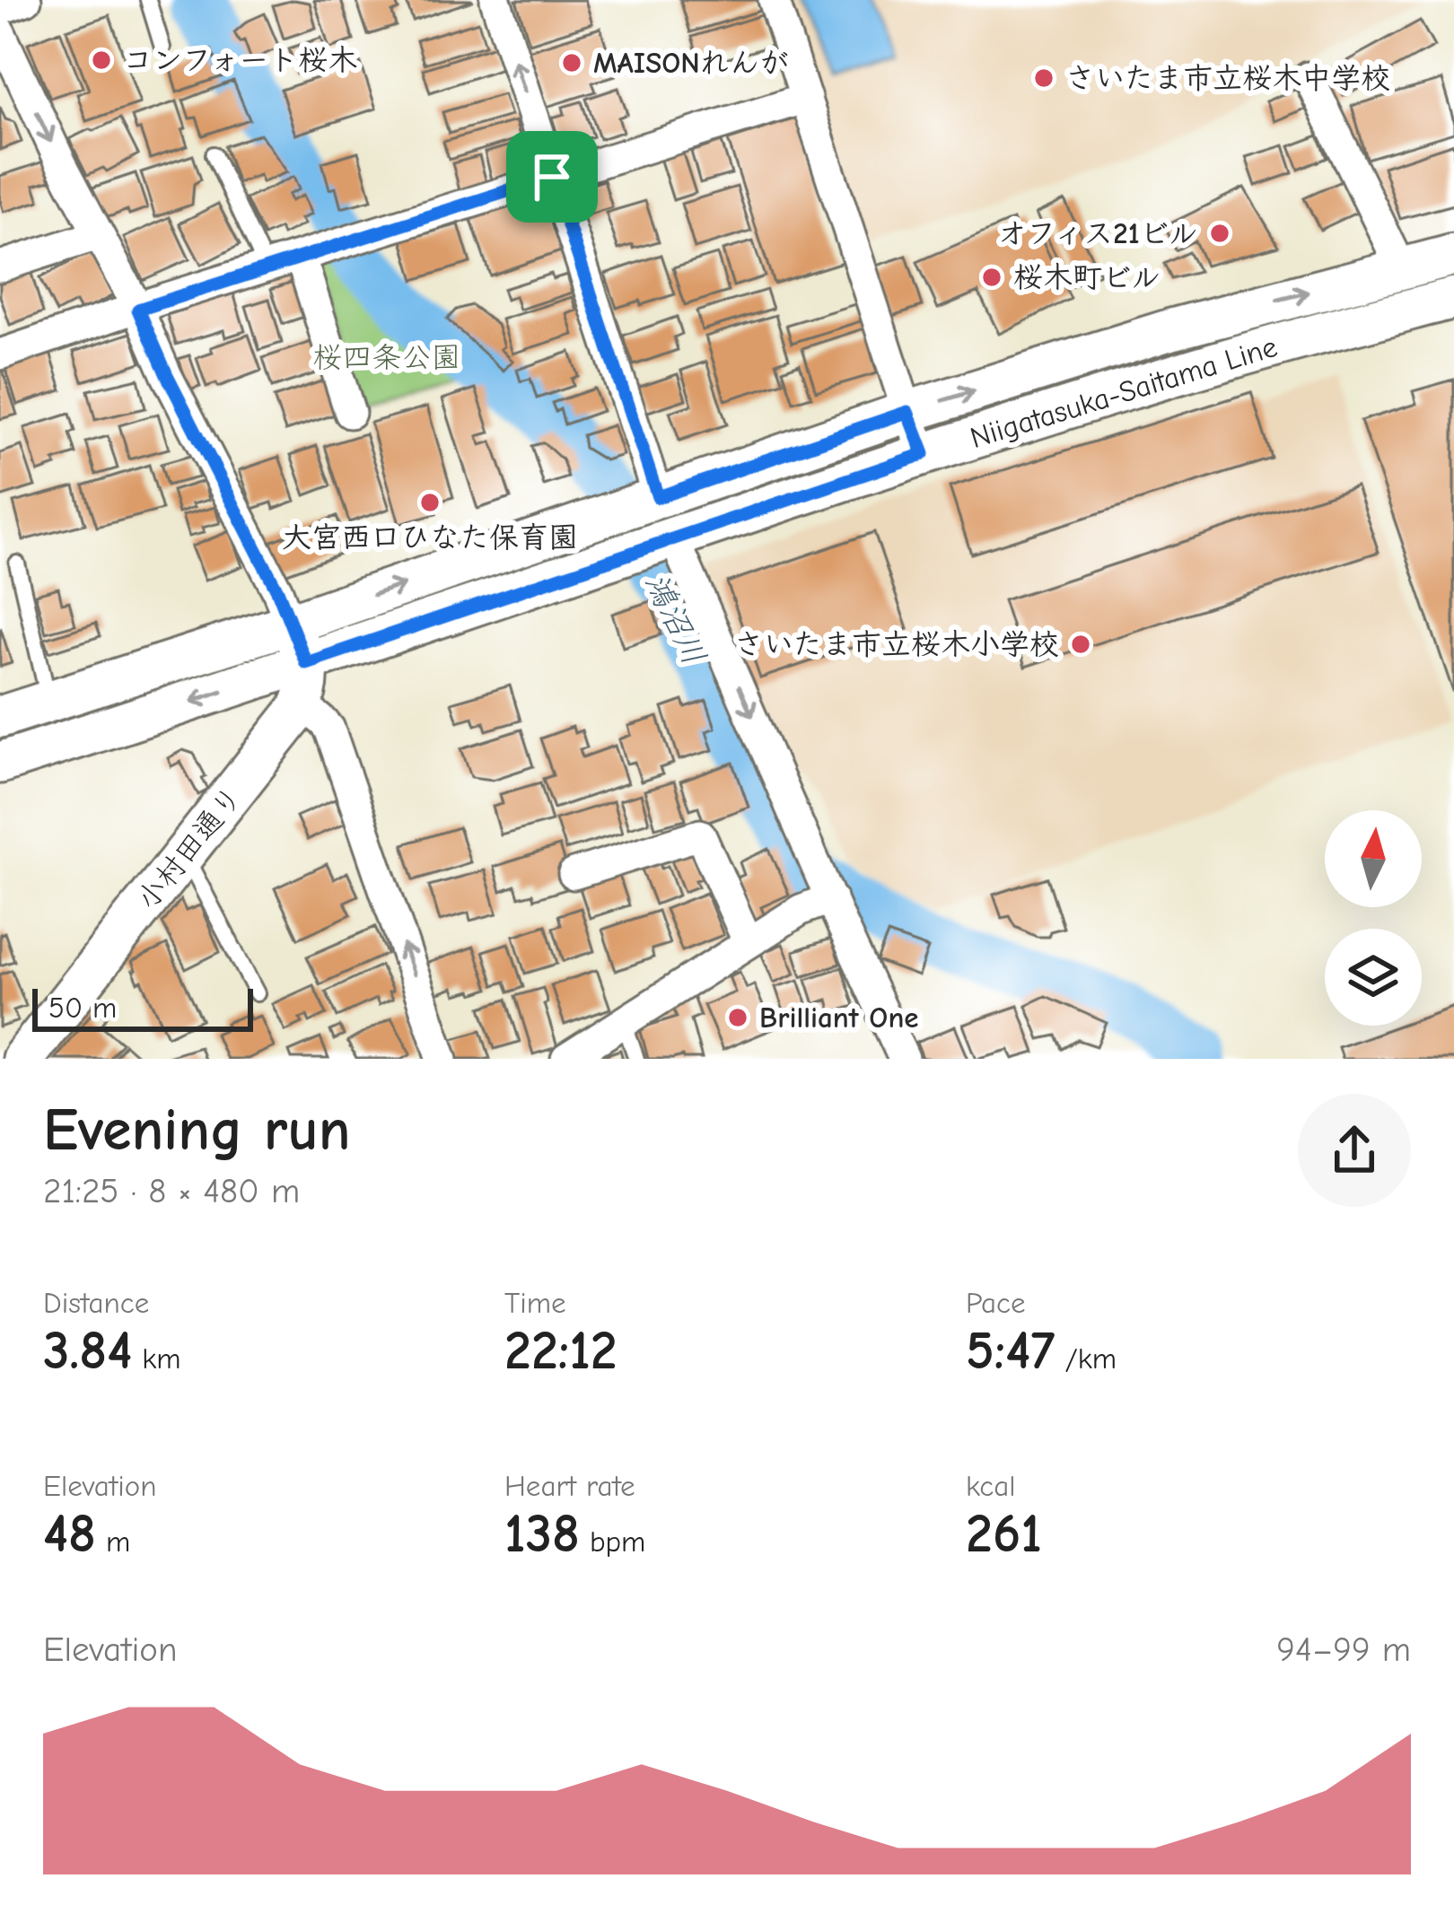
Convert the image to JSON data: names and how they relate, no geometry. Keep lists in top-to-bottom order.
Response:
{
  "streets": {
    "main road": ["Niigatasuka-Saitama Line", "小村田通り"]
  },
  "crossings": [
    ["Niigatasuka-Saitama Line", "小村田通り"]
  ],
  "water": ["鴻沼川"],
  "parks": ["桜四条公園"],
  "places": [
    "コンフォート桜木",
    "MAISONれんが",
    "さいたま市立桜木中学校",
    "オフィス21ビル",
    "桜木町ビル",
    "大宮西口ひなた保育園",
    "さいたま市立桜木小学校",
    "Brilliant One"
  ],
  "scale_bar": "50 m",
  "north": "top",
  "page": {
    "scale": "50 m",
    "heading": ["Evening run", "21:25 · 8 × 480 m"],
    "stats": [
      ["Distance", "3.84 km"],
      ["Time", "22:12"],
      ["Pace", "5:47 /km"],
      ["Elevation", "48 m"],
      ["Heart rate", "138 bpm"],
      ["kcal", "261"]
    ],
    "chart": ["Elevation", "94–99 m"]
  }
}
